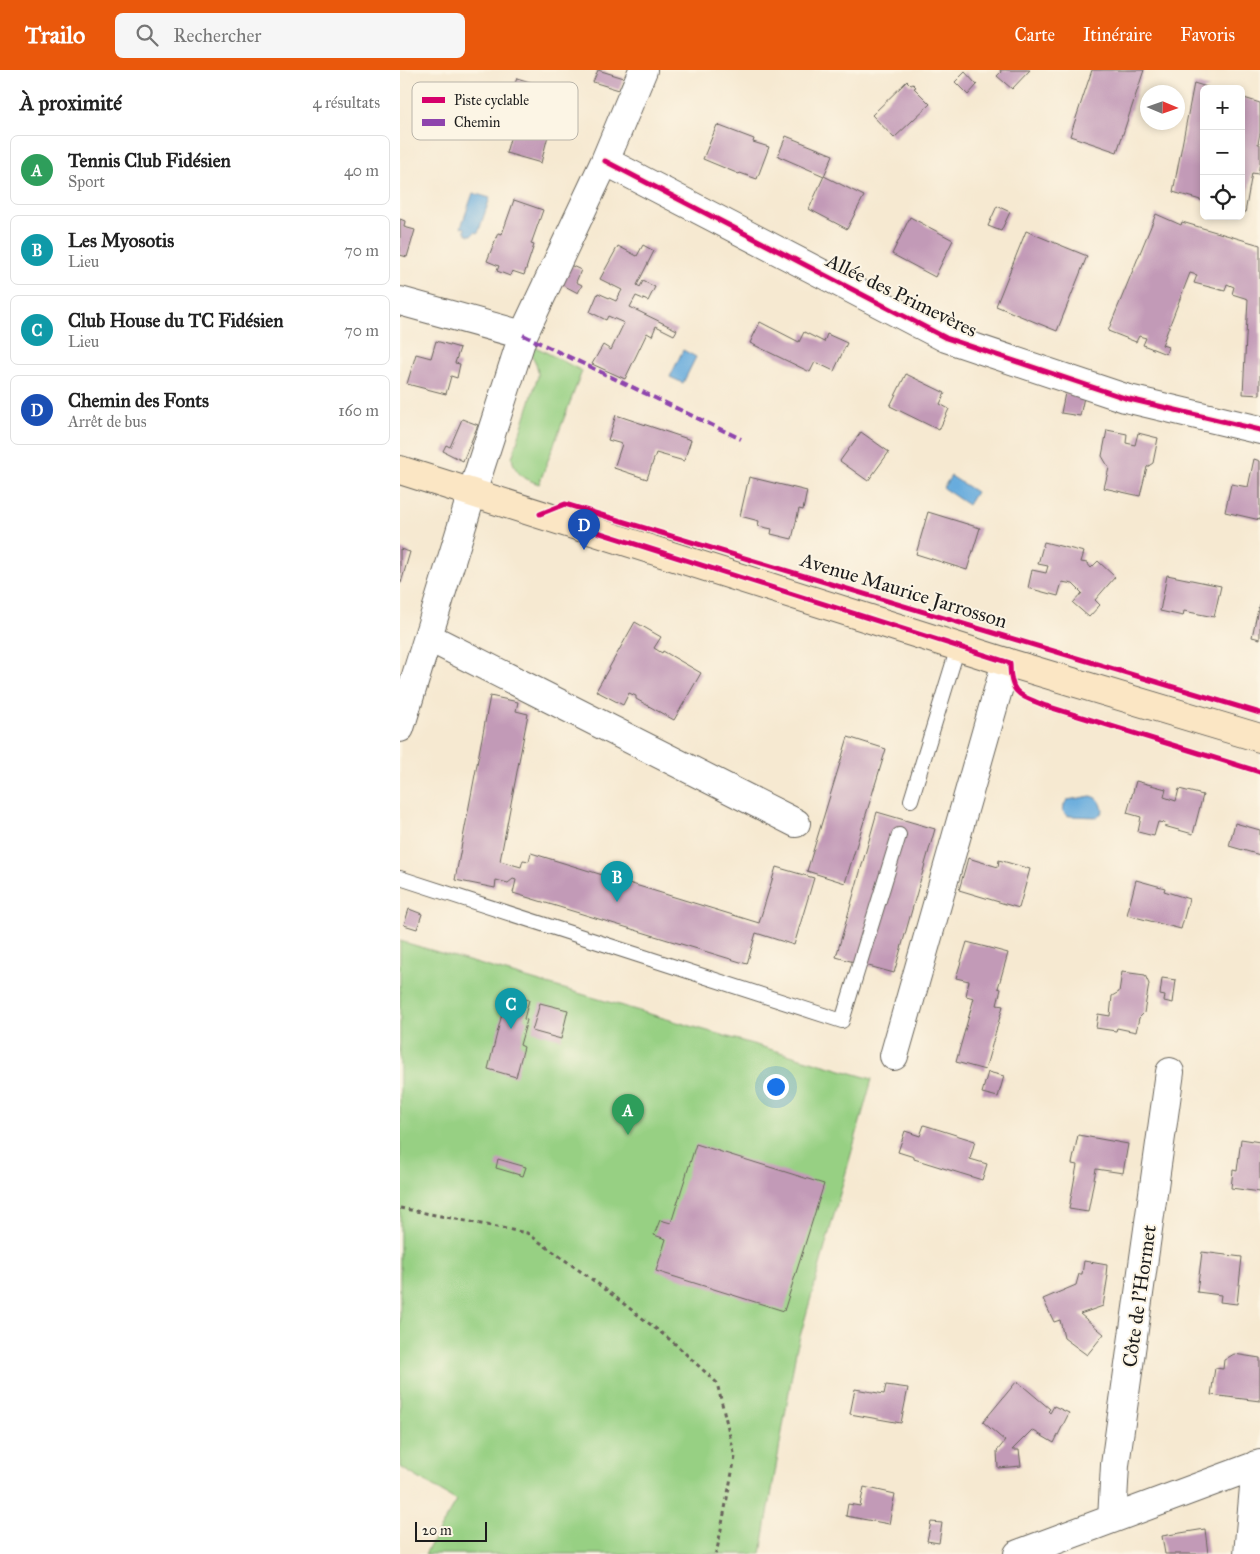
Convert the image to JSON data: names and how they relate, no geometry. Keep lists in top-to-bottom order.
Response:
{
  "streets": {
    "street": ["Allée des Primevères", "Avenue Maurice Jarrosson", "Côte de l'Hormet"]
  },
  "legend": ["Piste cyclable", "Chemin"],
  "scale_bar": "20 m",
  "north": "right",
  "page": {
    "header": "Trailo",
    "search": "Rechercher",
    "nav": ["Carte", "Itinéraire", "Favoris"],
    "heading": ["À proximité", "4 résultats"],
    "map_buttons": ["+", "−"],
    "list": [
      {
        "mark": "A",
        "name": "Tennis Club Fidésien",
        "note": "Sport",
        "value": "40 m"
      },
      {
        "mark": "B",
        "name": "Les Myosotis",
        "note": "Lieu",
        "value": "70 m"
      },
      {
        "mark": "C",
        "name": "Club House du TC Fidésien",
        "note": "Lieu",
        "value": "70 m"
      },
      {
        "mark": "D",
        "name": "Chemin des Fonts",
        "note": "Arrêt de bus",
        "value": "160 m"
      }
    ],
    "pins": [
      "D",
      "B",
      "C",
      "A"
    ],
    "scale": "20 m"
  }
}
